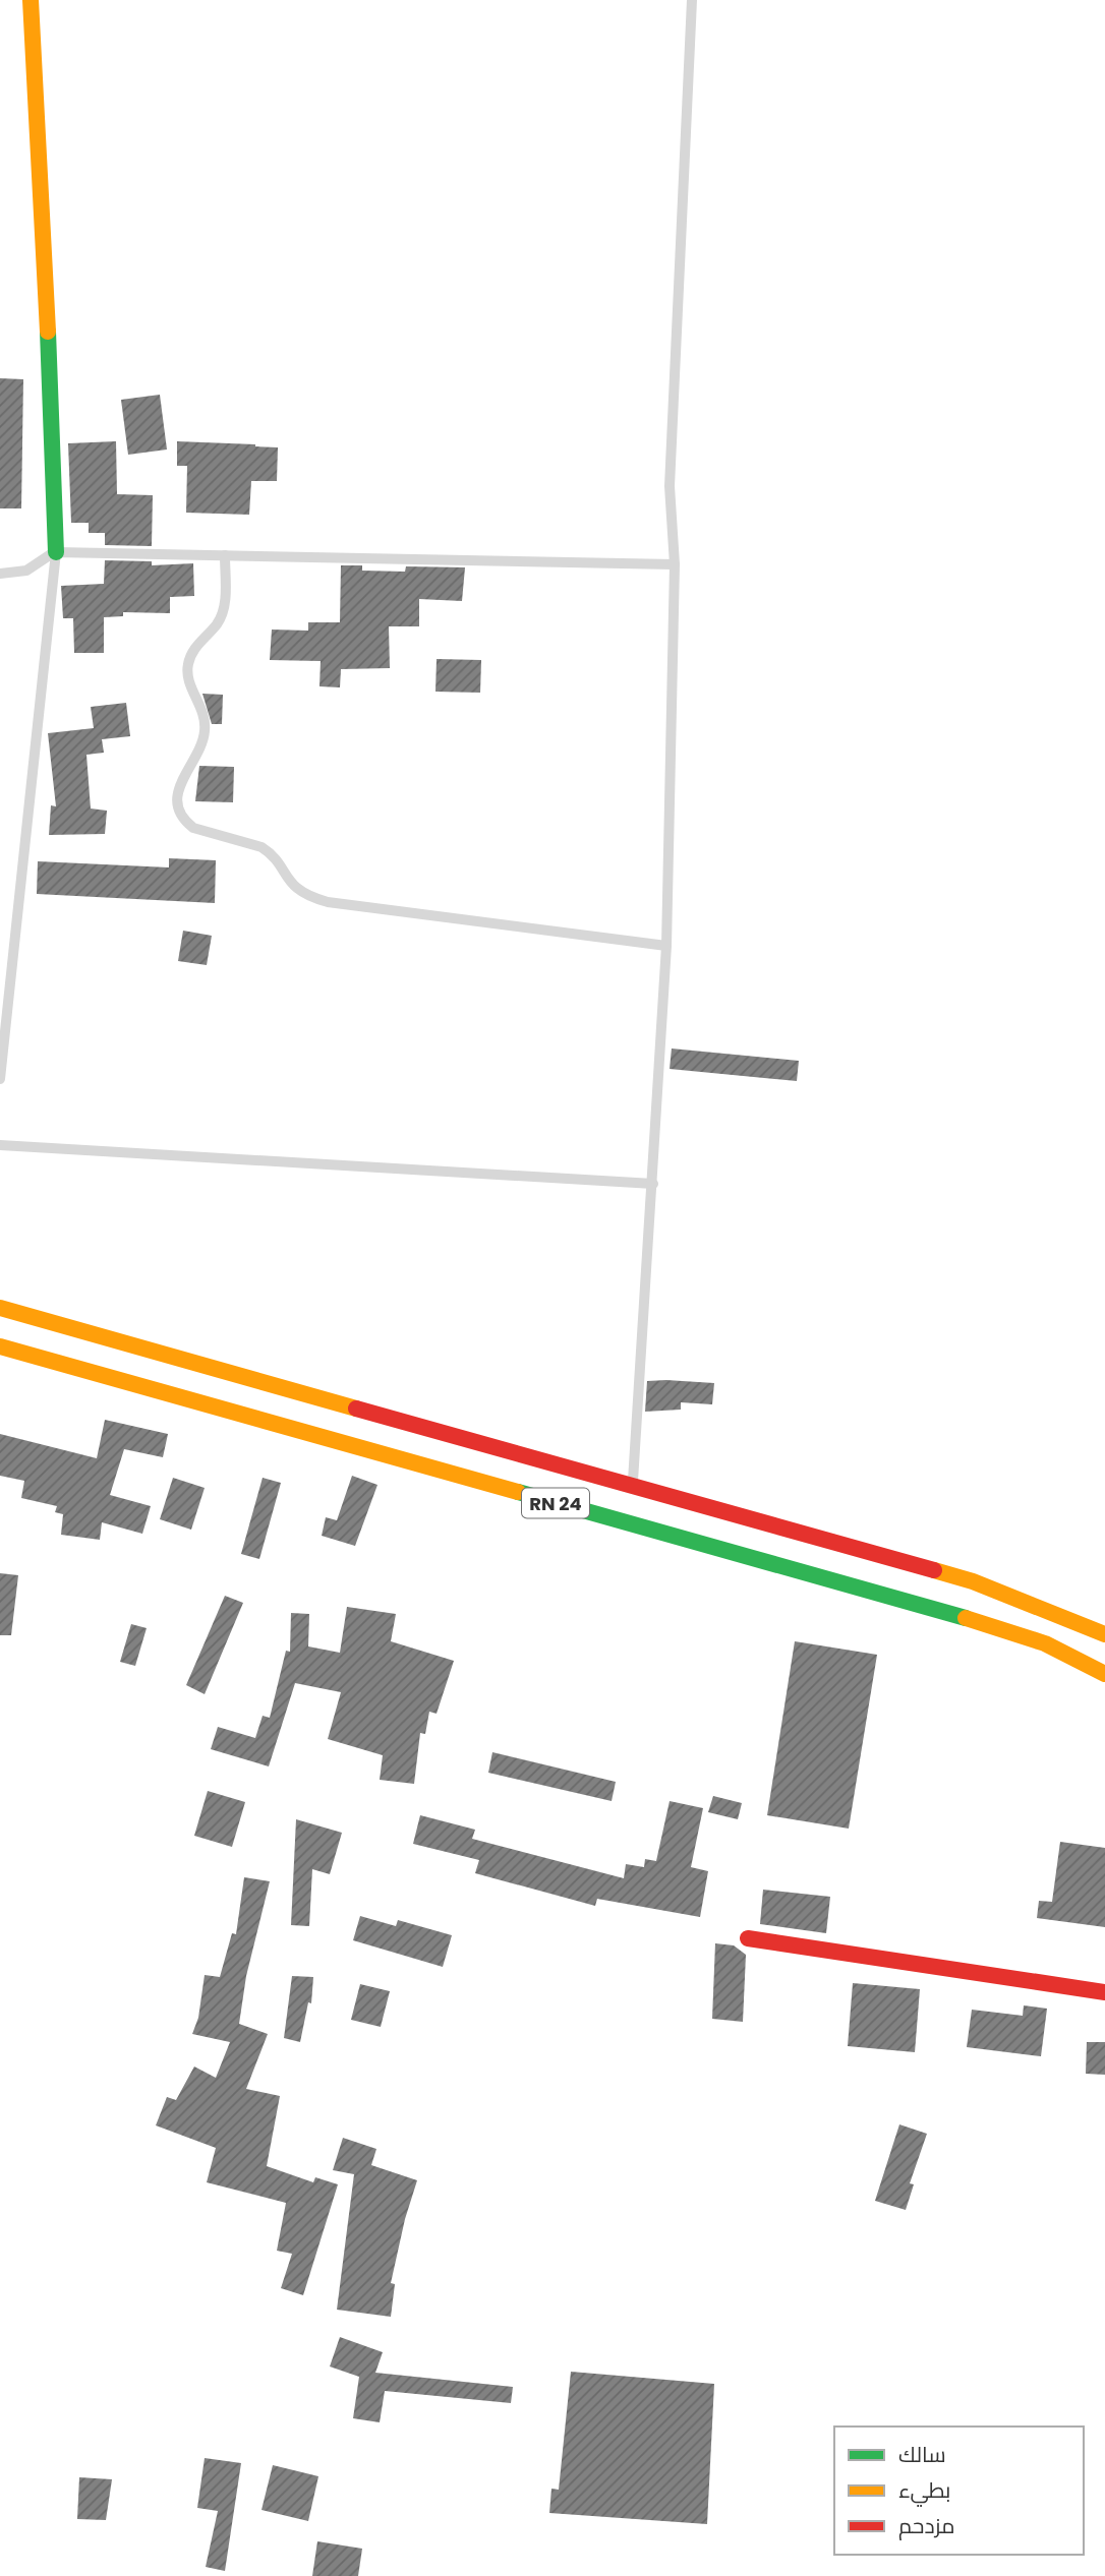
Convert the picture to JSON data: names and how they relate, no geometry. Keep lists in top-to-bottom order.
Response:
{
  "streets": {
    "main road": ["RN 24"]
  },
  "legend": ["سالك", "بطيء", "مزدحم"]
}
